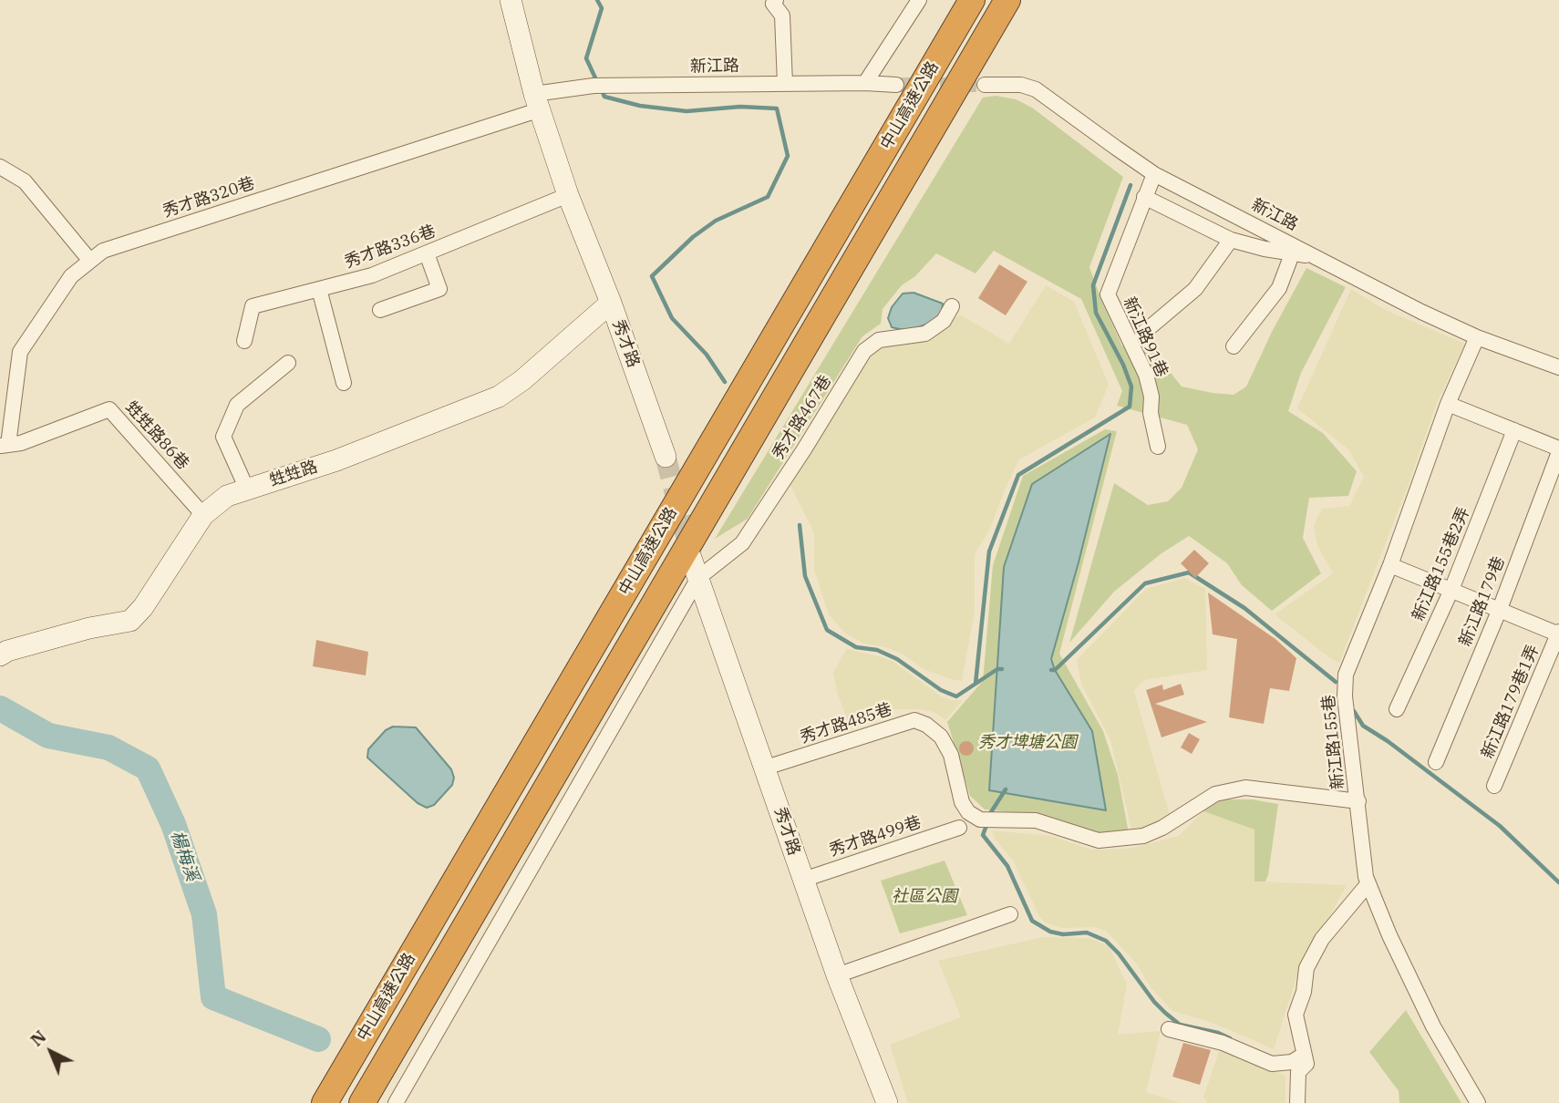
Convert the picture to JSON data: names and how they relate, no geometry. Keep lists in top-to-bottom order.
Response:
{
  "streets": {
    "highway": ["中山高速公路"],
    "main road": ["秀才路", "甡甡路"],
    "street": [
      "新江路",
      "秀才路320巷",
      "秀才路336巷",
      "新江路91巷",
      "秀才路467巷",
      "甡甡路86巷",
      "新江路155巷2弄",
      "新江路179巷",
      "新江路179巷1弄",
      "秀才路485巷",
      "新江路155巷",
      "秀才路499巷"
    ]
  },
  "crossings": [
    ["新江路", "秀才路320巷"],
    ["新江路", "新江路91巷"],
    ["新江路", "秀才路"],
    ["新江路", "新江路155巷"],
    ["秀才路320巷", "秀才路"],
    ["秀才路320巷", "甡甡路86巷"],
    ["秀才路336巷", "秀才路"],
    ["秀才路", "秀才路467巷"],
    ["秀才路", "甡甡路"],
    ["秀才路", "秀才路485巷"],
    ["秀才路", "秀才路499巷"],
    ["甡甡路86巷", "甡甡路"],
    ["秀才路485巷", "新江路155巷"]
  ],
  "water": ["楊梅溪"],
  "parks": ["秀才埤塘公園", "社區公園"],
  "north": "top left"
}
